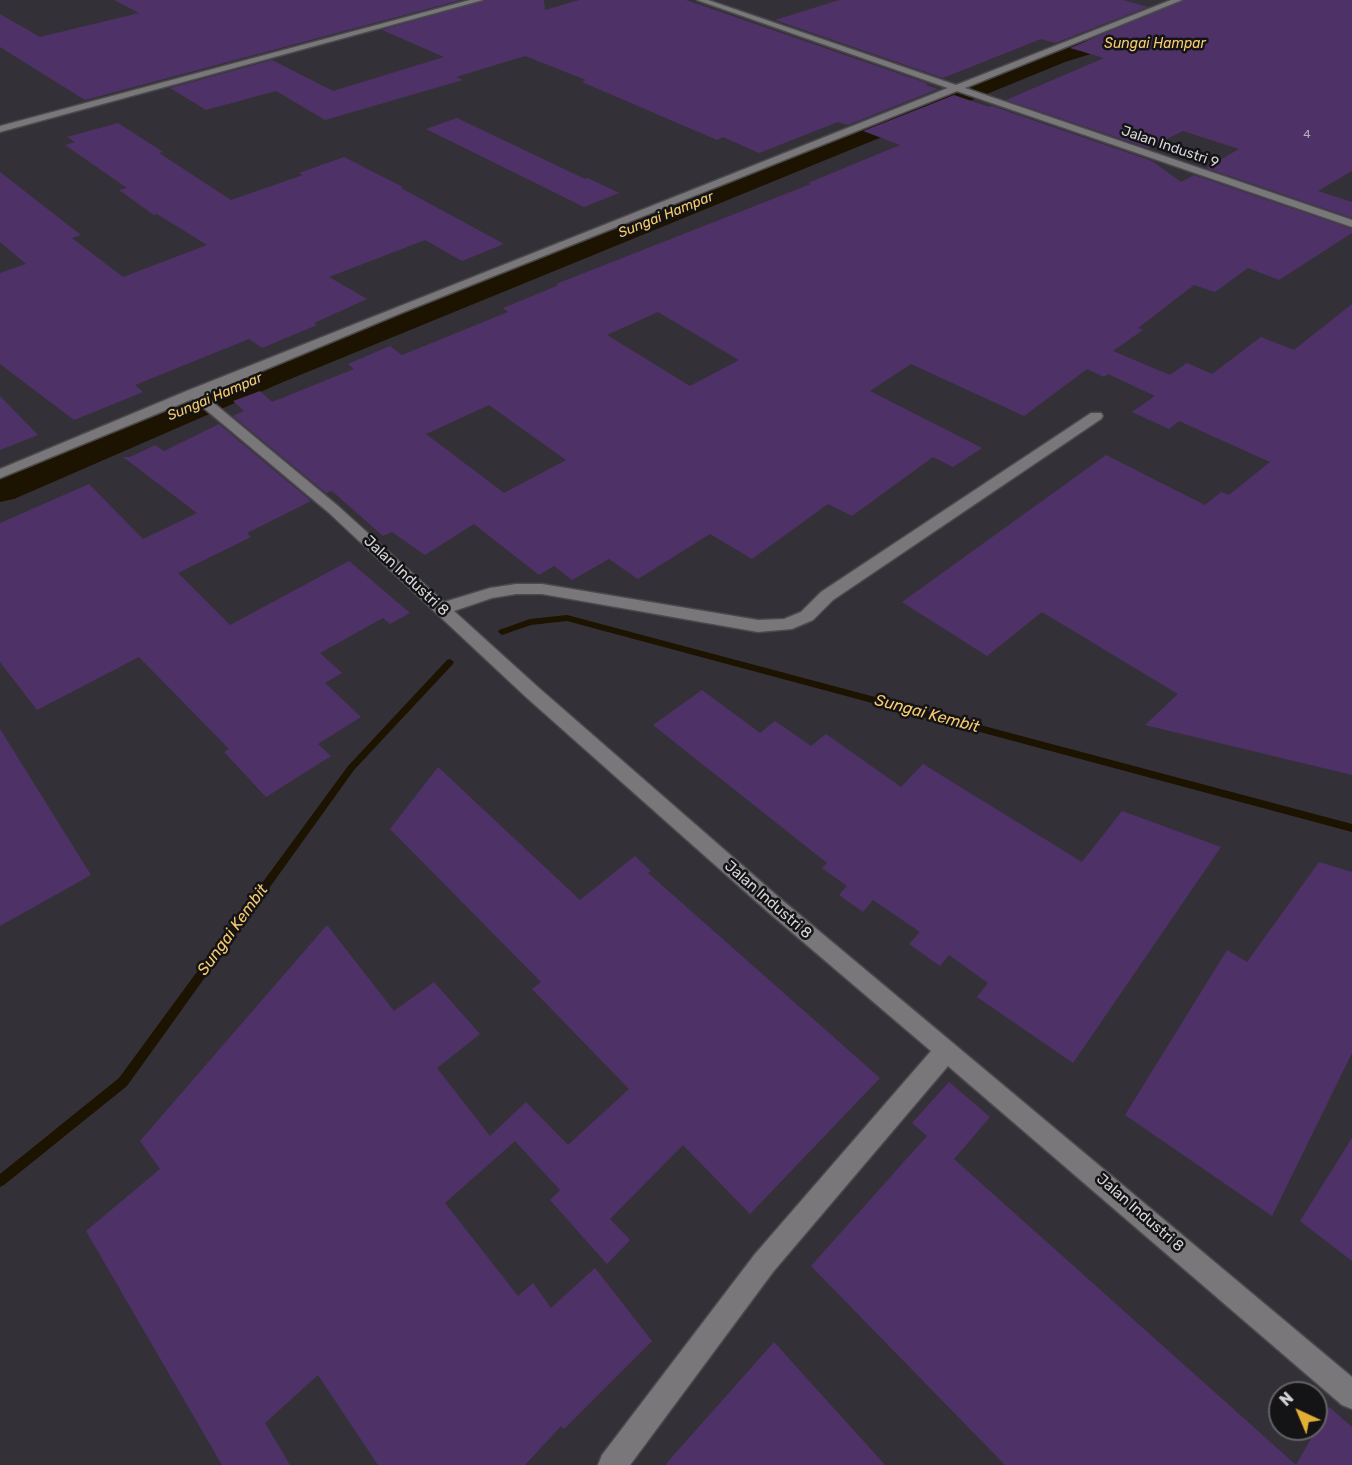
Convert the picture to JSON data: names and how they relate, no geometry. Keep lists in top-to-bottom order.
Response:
{
  "streets": {
    "street": ["Jalan Industri 9", "Jalan Industri 8"]
  },
  "water": ["Sungai Hampar", "Sungai Kembit"],
  "house_numbers": ["4"],
  "north": "top left"
}
